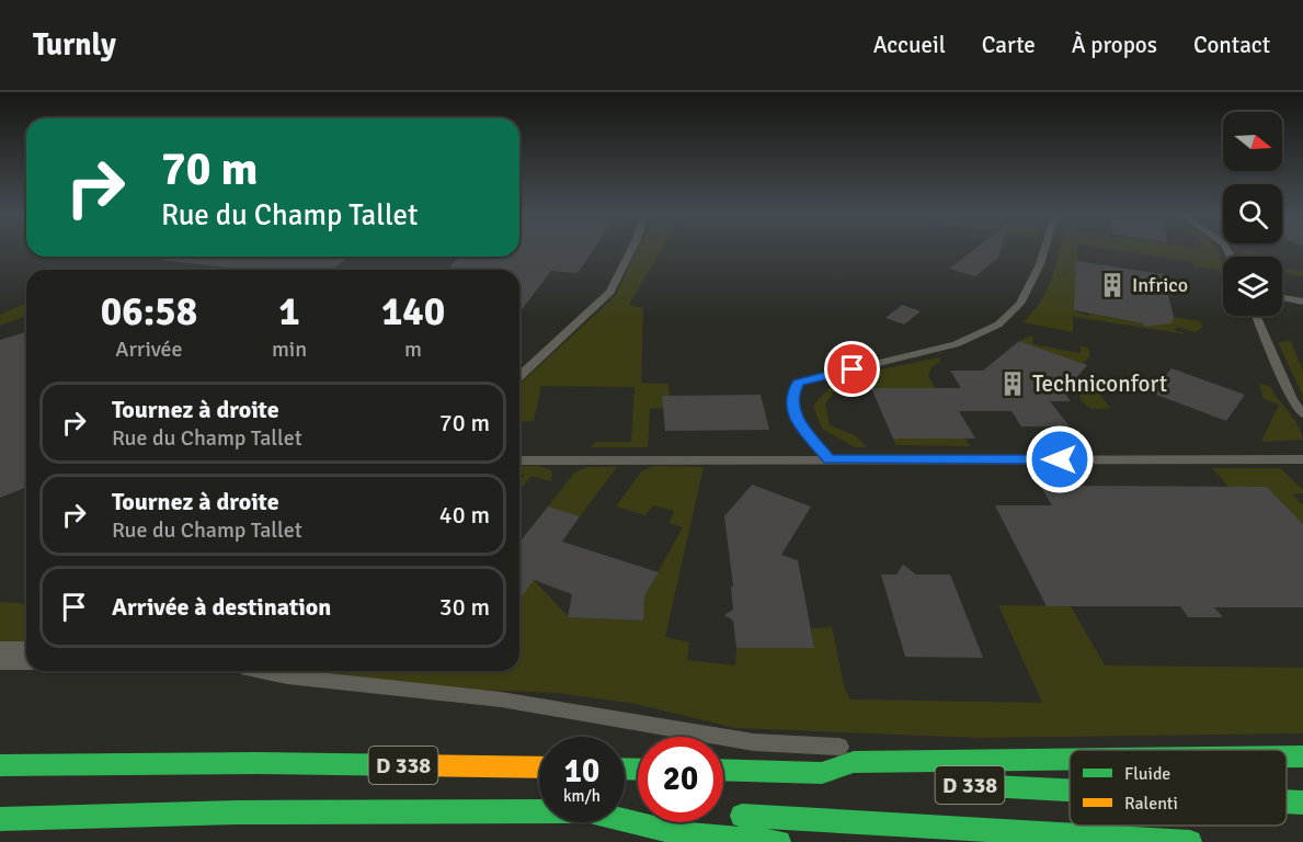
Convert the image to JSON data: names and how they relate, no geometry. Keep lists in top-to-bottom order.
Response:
{
  "streets": {
    "main road": ["D 338"]
  },
  "places": {
    "building": ["Infrico", "Techniconfort"]
  },
  "legend": ["Fluide", "Ralenti"],
  "north": "right",
  "page": {
    "header": "Turnly",
    "nav": [
      "Accueil",
      "Carte",
      "À propos",
      "Contact"
    ],
    "turn": ["70 m", "Rue du Champ Tallet"],
    "eta": [
      "06:58",
      "Arrivée",
      "1",
      "min",
      "140",
      "m"
    ],
    "list": [
      {
        "name": "Tournez à droite",
        "note": "Rue du Champ Tallet",
        "value": "70 m"
      },
      {
        "name": "Tournez à droite",
        "note": "Rue du Champ Tallet",
        "value": "40 m"
      },
      {
        "name": "Arrivée à destination",
        "value": "30 m"
      }
    ],
    "speed": "10 km/h",
    "limit": "20"
  }
}
